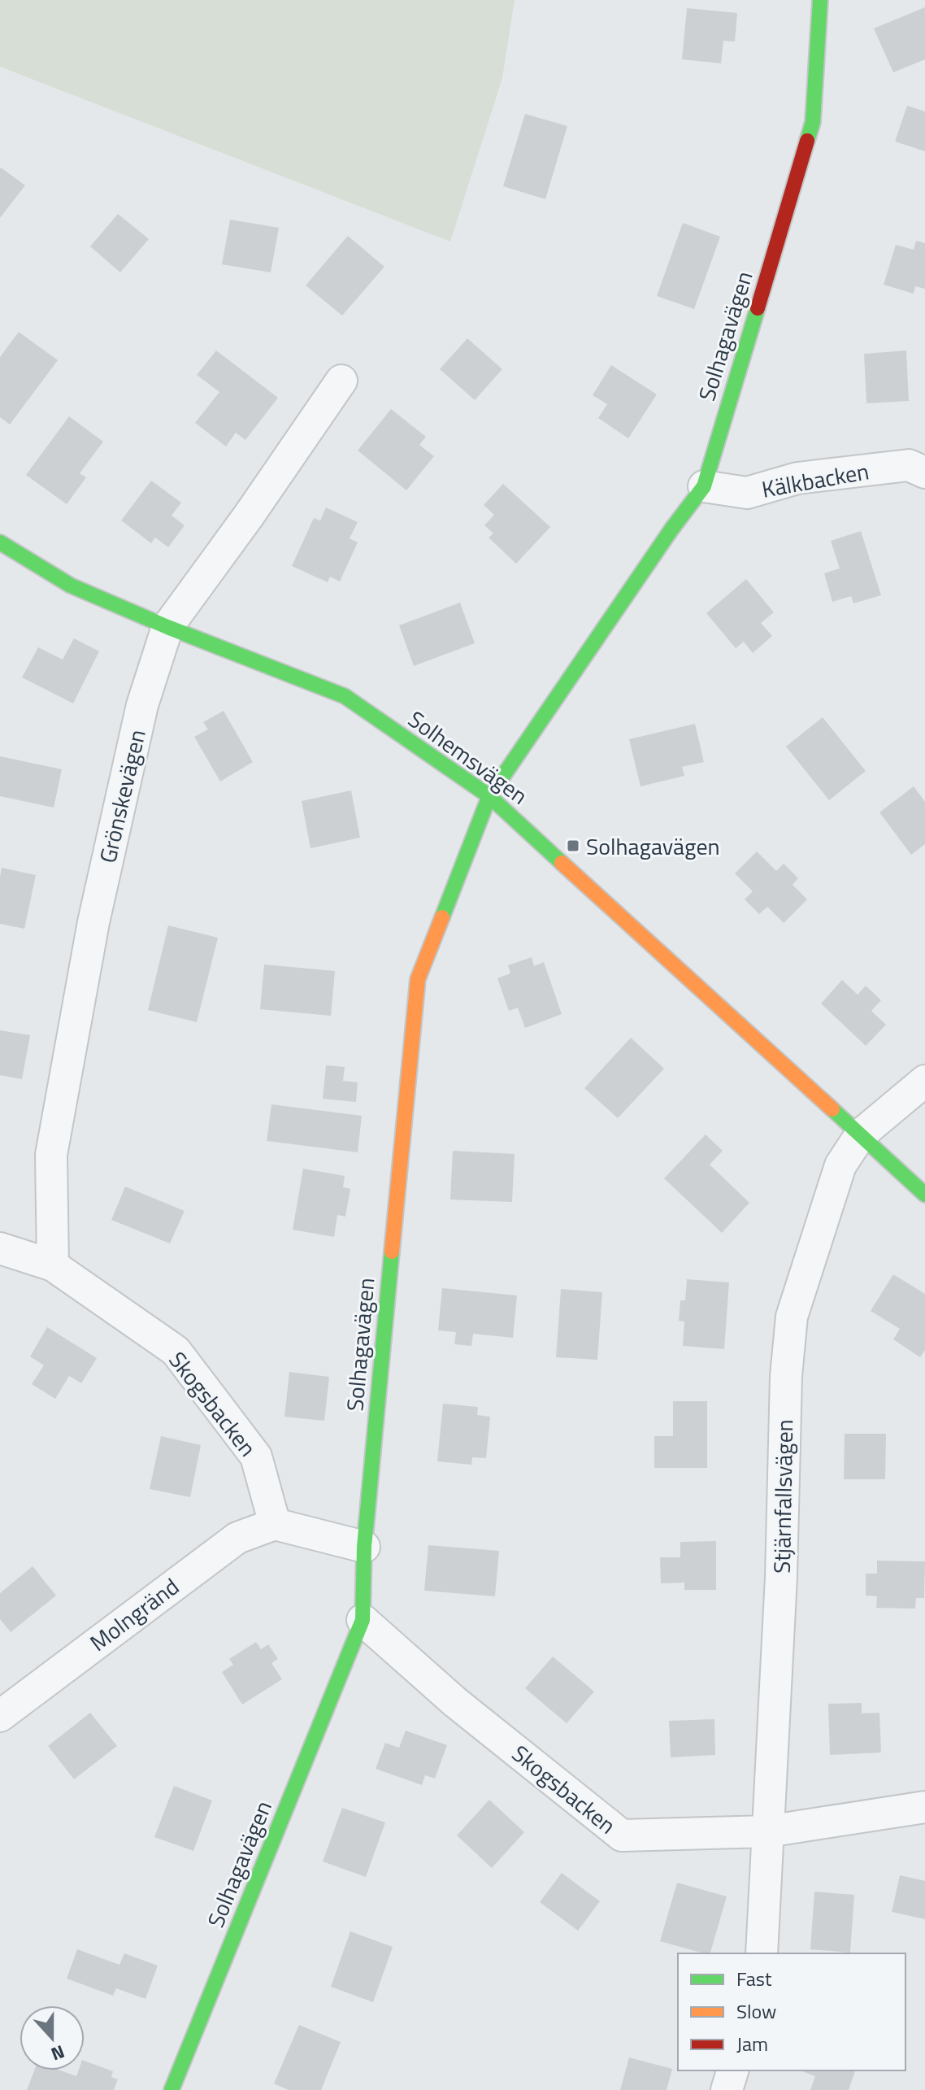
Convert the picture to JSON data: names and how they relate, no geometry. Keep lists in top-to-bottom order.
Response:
{
  "streets": {
    "street": [
      "Solhagavägen",
      "Kälkbacken",
      "Solhemsvägen",
      "Grönskevägen",
      "Skogsbacken",
      "Stjärnfallsvägen",
      "Molngränd"
    ]
  },
  "crossings": [
    ["Solhagavägen", "Kälkbacken"],
    ["Solhagavägen", "Solhemsvägen"],
    ["Solhagavägen", "Skogsbacken"],
    ["Solhemsvägen", "Grönskevägen"],
    ["Solhemsvägen", "Stjärnfallsvägen"],
    ["Grönskevägen", "Skogsbacken"],
    ["Skogsbacken", "Stjärnfallsvägen"],
    ["Skogsbacken", "Molngränd"]
  ],
  "places": {
    "transit": ["Solhagavägen"]
  },
  "legend": ["Fast", "Slow", "Jam"],
  "north": "bottom"
}
